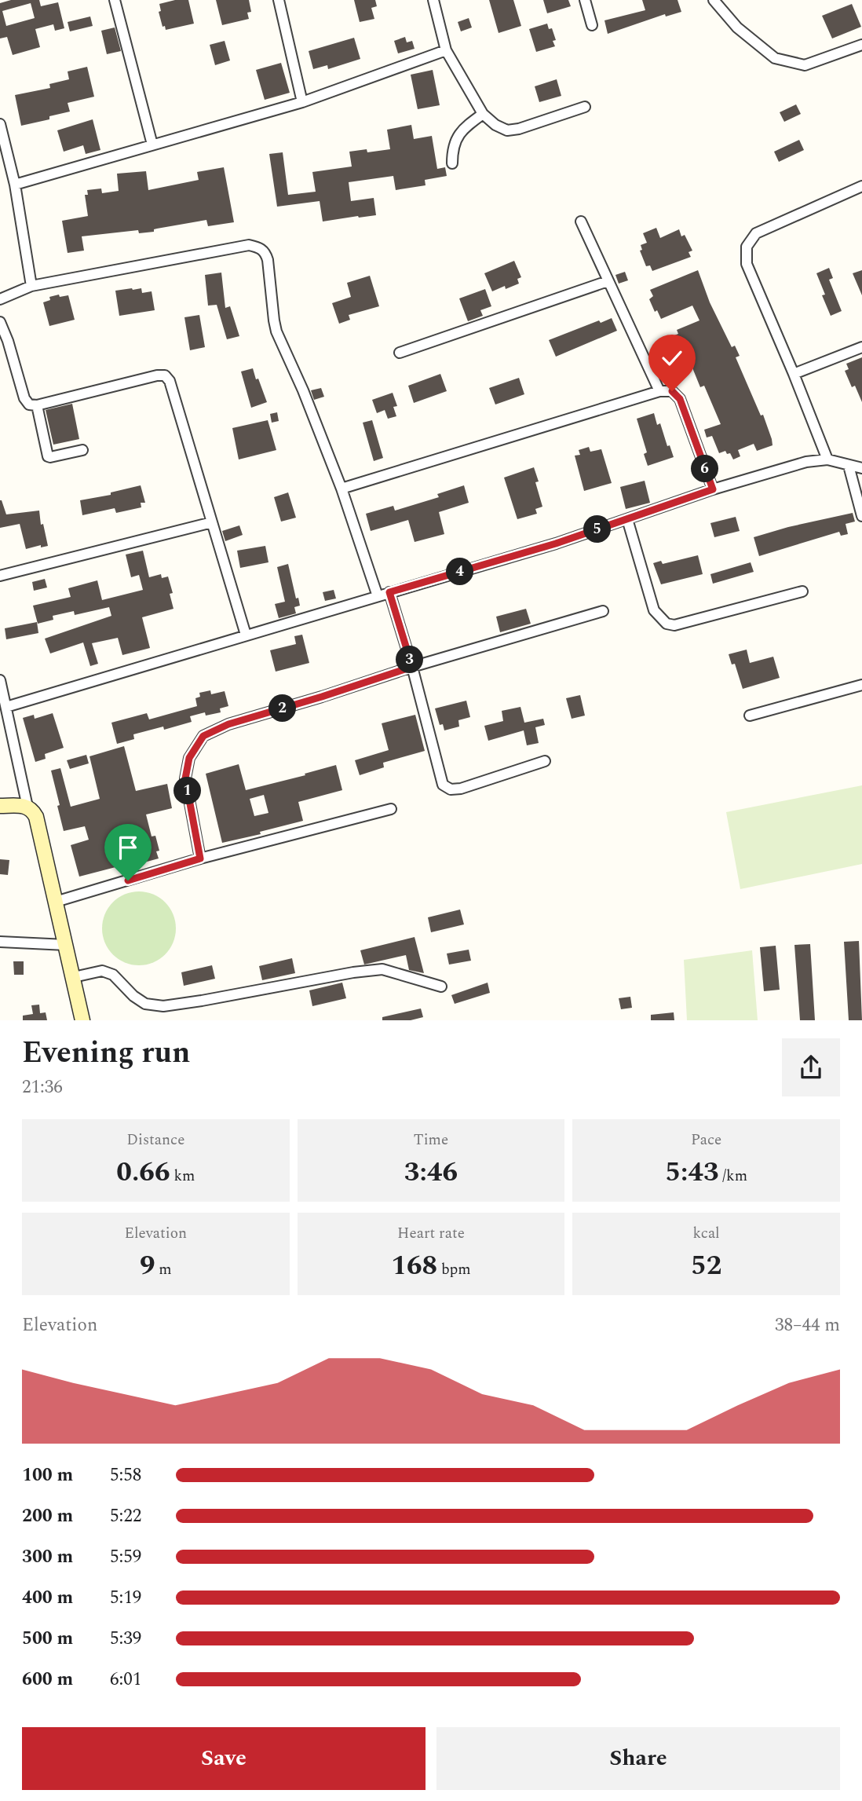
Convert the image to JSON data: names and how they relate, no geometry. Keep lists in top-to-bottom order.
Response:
{
  "page": {
    "pins": [
      "6",
      "5",
      "4",
      "3",
      "2",
      "1"
    ],
    "heading": ["Evening run", "21:36"],
    "stats": [
      ["Distance", "0.66 km"],
      ["Time", "3:46"],
      ["Pace", "5:43 /km"],
      ["Elevation", "9 m"],
      ["Heart rate", "168 bpm"],
      ["kcal", "52"]
    ],
    "chart": ["Elevation", "38–44 m"],
    "list": [
      {
        "name": "100 m",
        "note": "5:58"
      },
      {
        "name": "200 m",
        "note": "5:22"
      },
      {
        "name": "300 m",
        "note": "5:59"
      },
      {
        "name": "400 m",
        "note": "5:19"
      },
      {
        "name": "500 m",
        "note": "5:39"
      },
      {
        "name": "600 m",
        "note": "6:01"
      }
    ],
    "buttons": ["Save", "Share"]
  }
}
